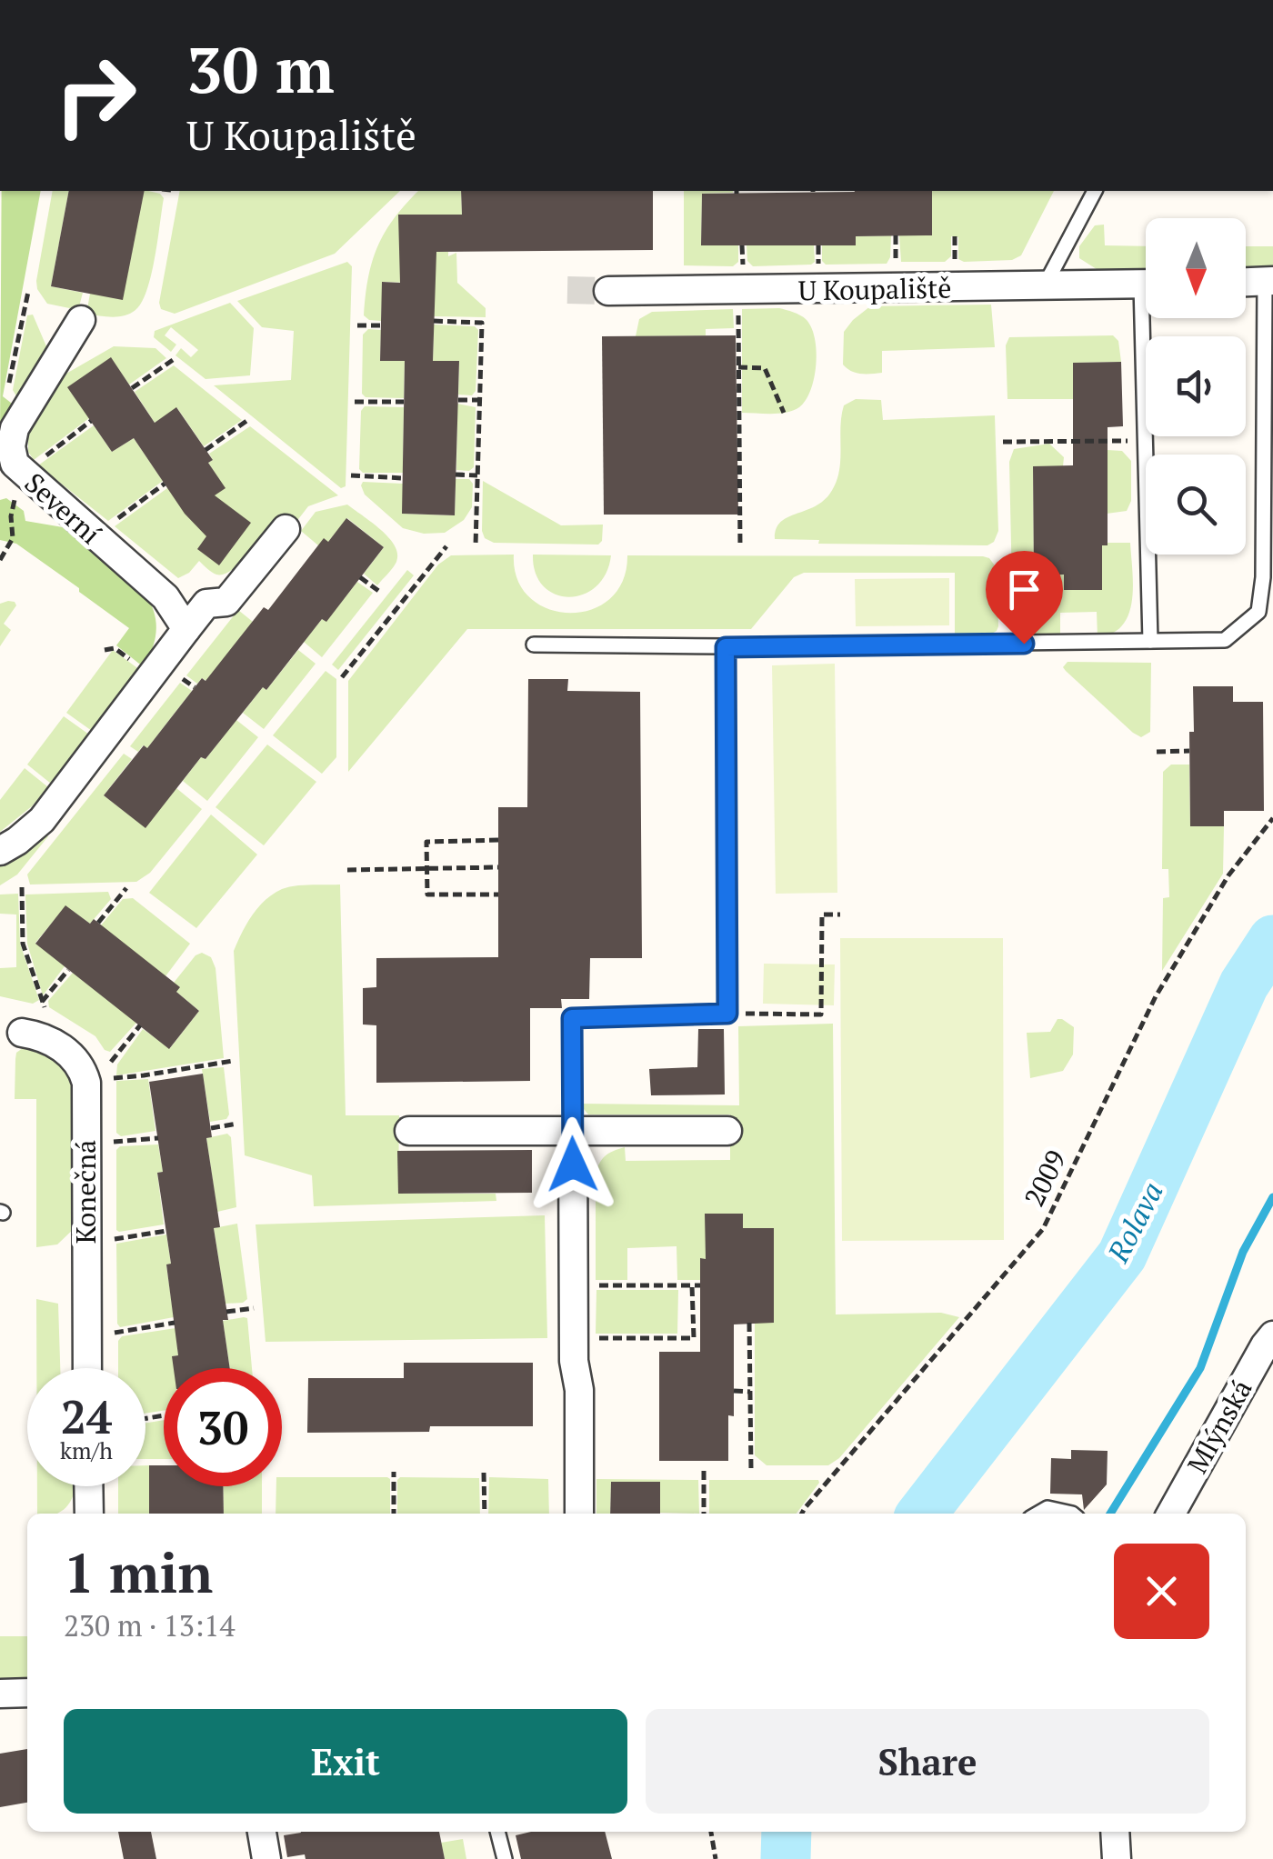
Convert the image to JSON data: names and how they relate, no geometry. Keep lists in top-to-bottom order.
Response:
{
  "streets": {
    "street": [
      "U Koupaliště",
      "Severní",
      "Konečná",
      "Mlýnská"
    ],
    "path": ["2009"]
  },
  "water": ["Rolava"],
  "north": "bottom",
  "page": {
    "turn": ["30 m", "U Koupaliště"],
    "speed": "24 km/h",
    "limit": "30",
    "heading": ["1 min", "230 m · 13:14"],
    "buttons": ["Exit", "Share"]
  }
}
